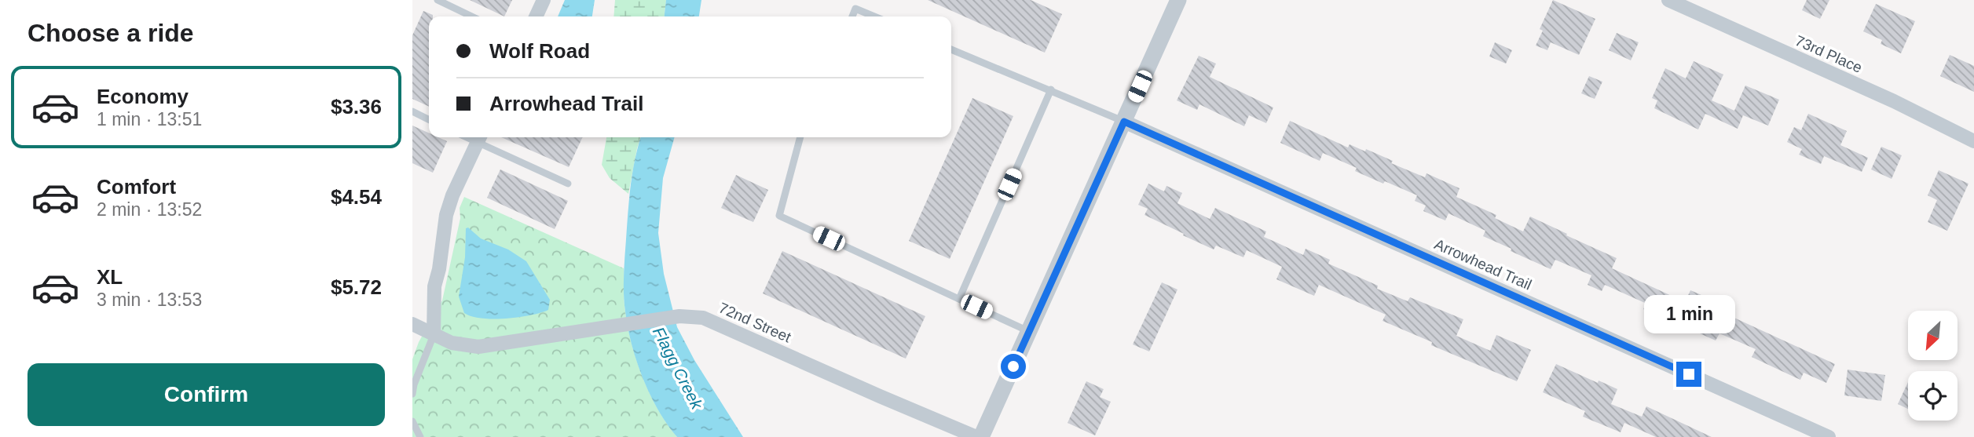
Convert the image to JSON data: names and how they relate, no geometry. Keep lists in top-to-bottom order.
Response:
{
  "streets": {
    "street": ["73rd Place", "Arrowhead Trail", "72nd Street"]
  },
  "water": ["Flagg Creek"],
  "north": "bottom left",
  "page": {
    "heading": "Choose a ride",
    "banner": ["Wolf Road", "Arrowhead Trail"],
    "list": [
      {
        "name": "Economy",
        "note": "1 min · 13:51",
        "value": "$3.36"
      },
      {
        "name": "Comfort",
        "note": "2 min · 13:52",
        "value": "$4.54"
      },
      {
        "name": "XL",
        "note": "3 min · 13:53",
        "value": "$5.72"
      }
    ],
    "bubble": "1 min",
    "buttons": "Confirm"
  }
}
